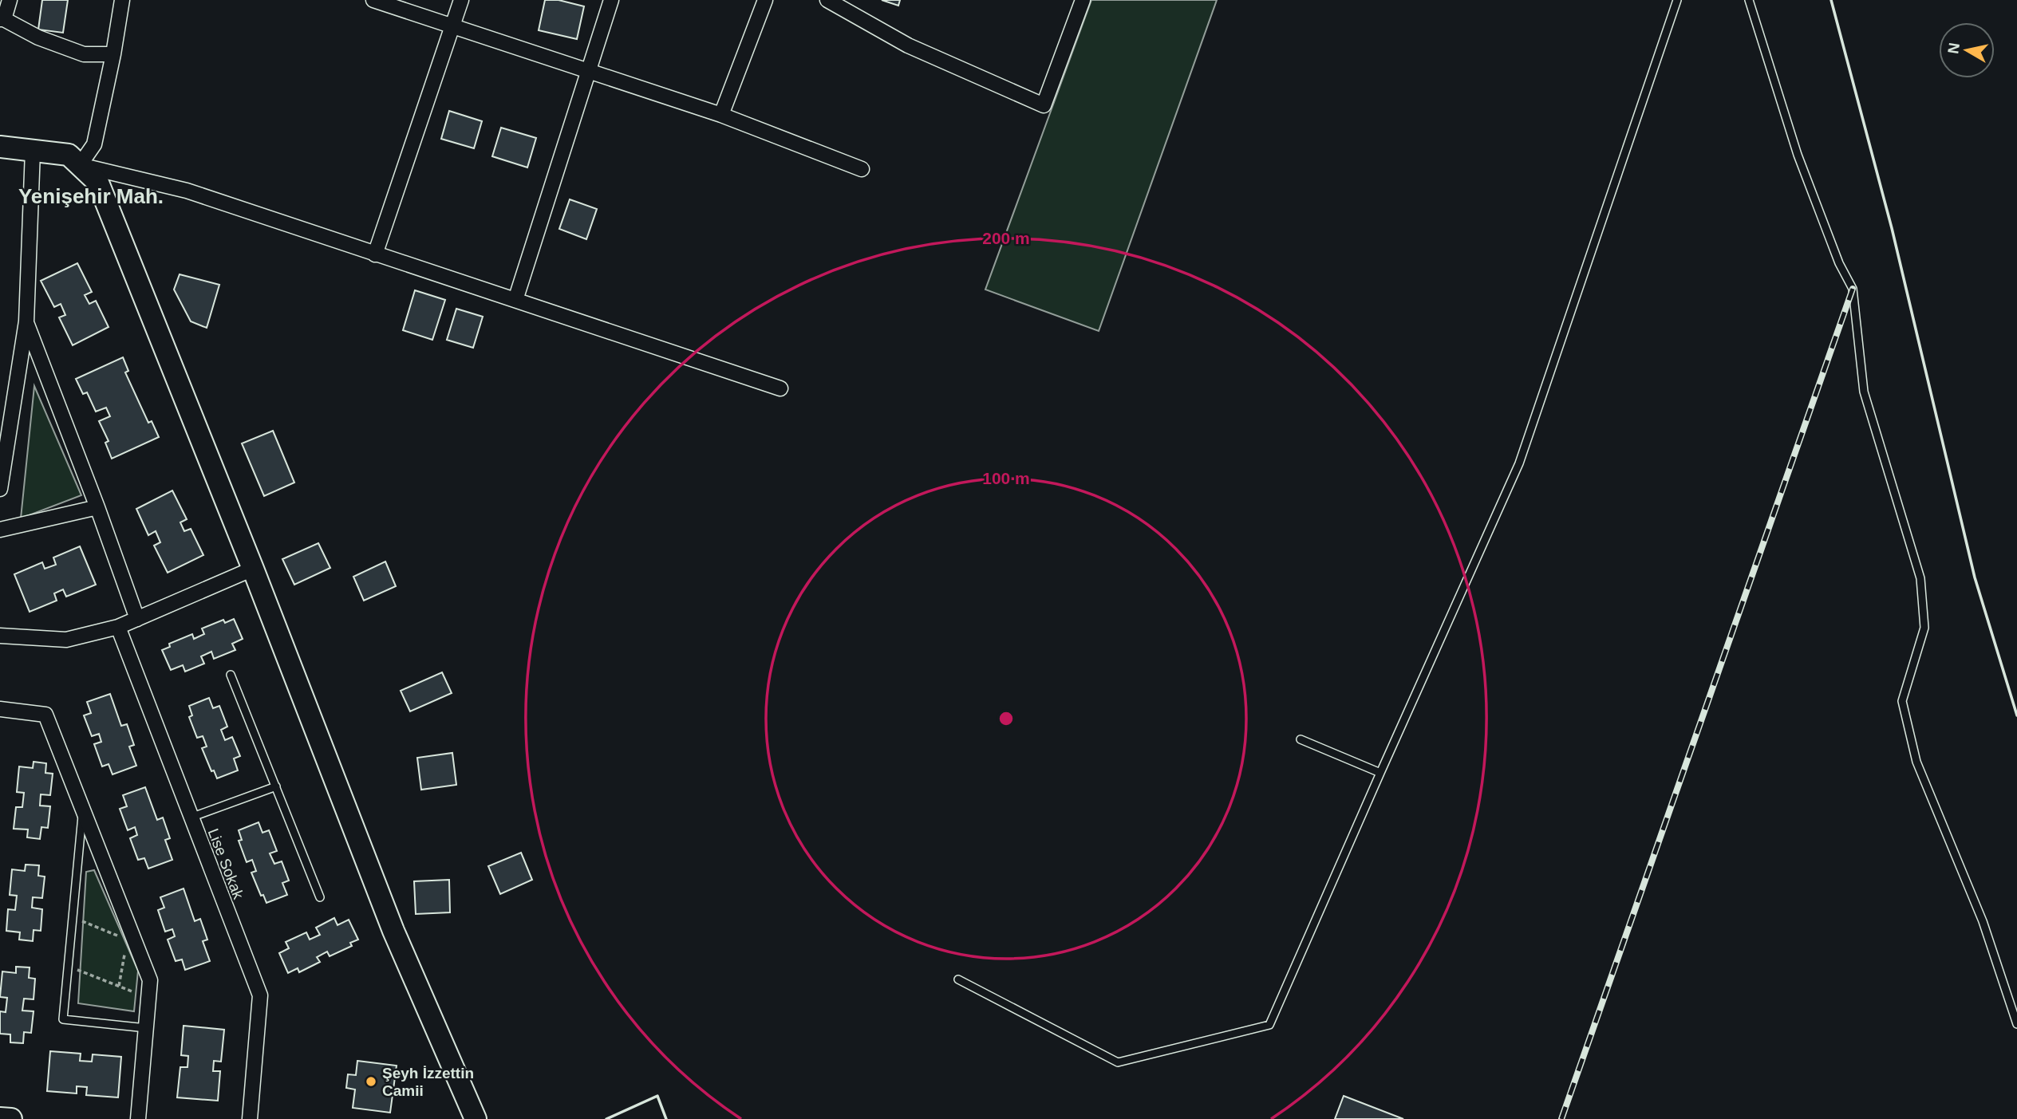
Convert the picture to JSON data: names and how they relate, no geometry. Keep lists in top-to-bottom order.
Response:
{
  "streets": {
    "street": ["Lise Sokak"]
  },
  "districts": ["Yenişehir Mah."],
  "places": ["Şeyh İzzettin Camii"],
  "north": "left",
  "rings": ["200 m", "100 m"]
}
